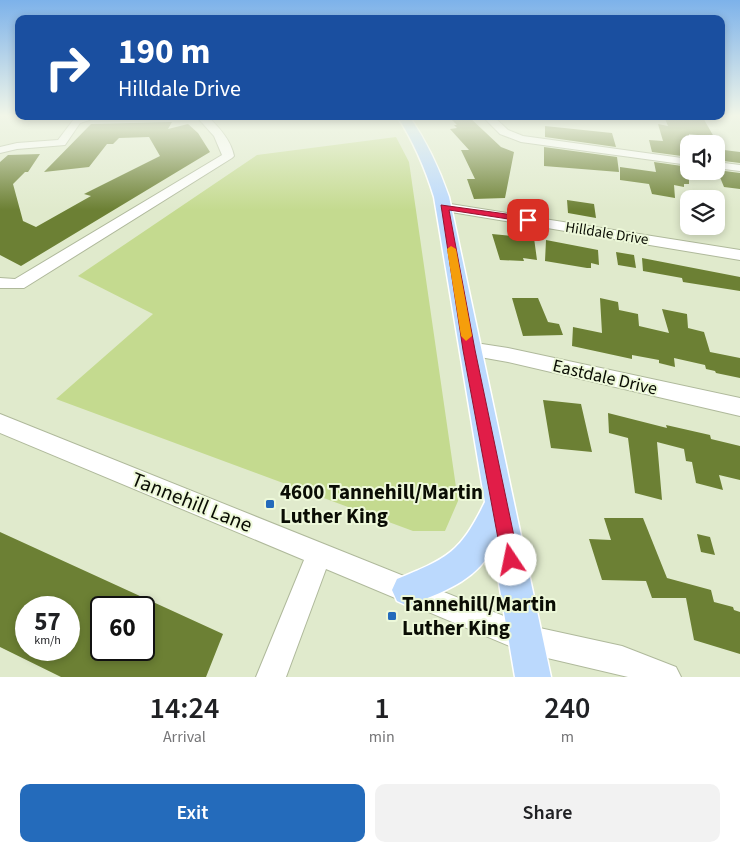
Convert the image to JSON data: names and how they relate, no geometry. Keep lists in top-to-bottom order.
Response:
{
  "streets": {
    "street": ["Hilldale Drive", "Eastdale Drive", "Tannehill Lane"]
  },
  "places": {
    "transit": ["4600 Tannehill/Martin Luther King", "Tannehill/Martin Luther King"]
  },
  "page": {
    "turn": ["190 m", "Hilldale Drive"],
    "speed": "57 km/h",
    "limit": "60",
    "eta": [
      "14:24",
      "Arrival",
      "1",
      "min",
      "240",
      "m"
    ],
    "buttons": ["Exit", "Share"]
  }
}
